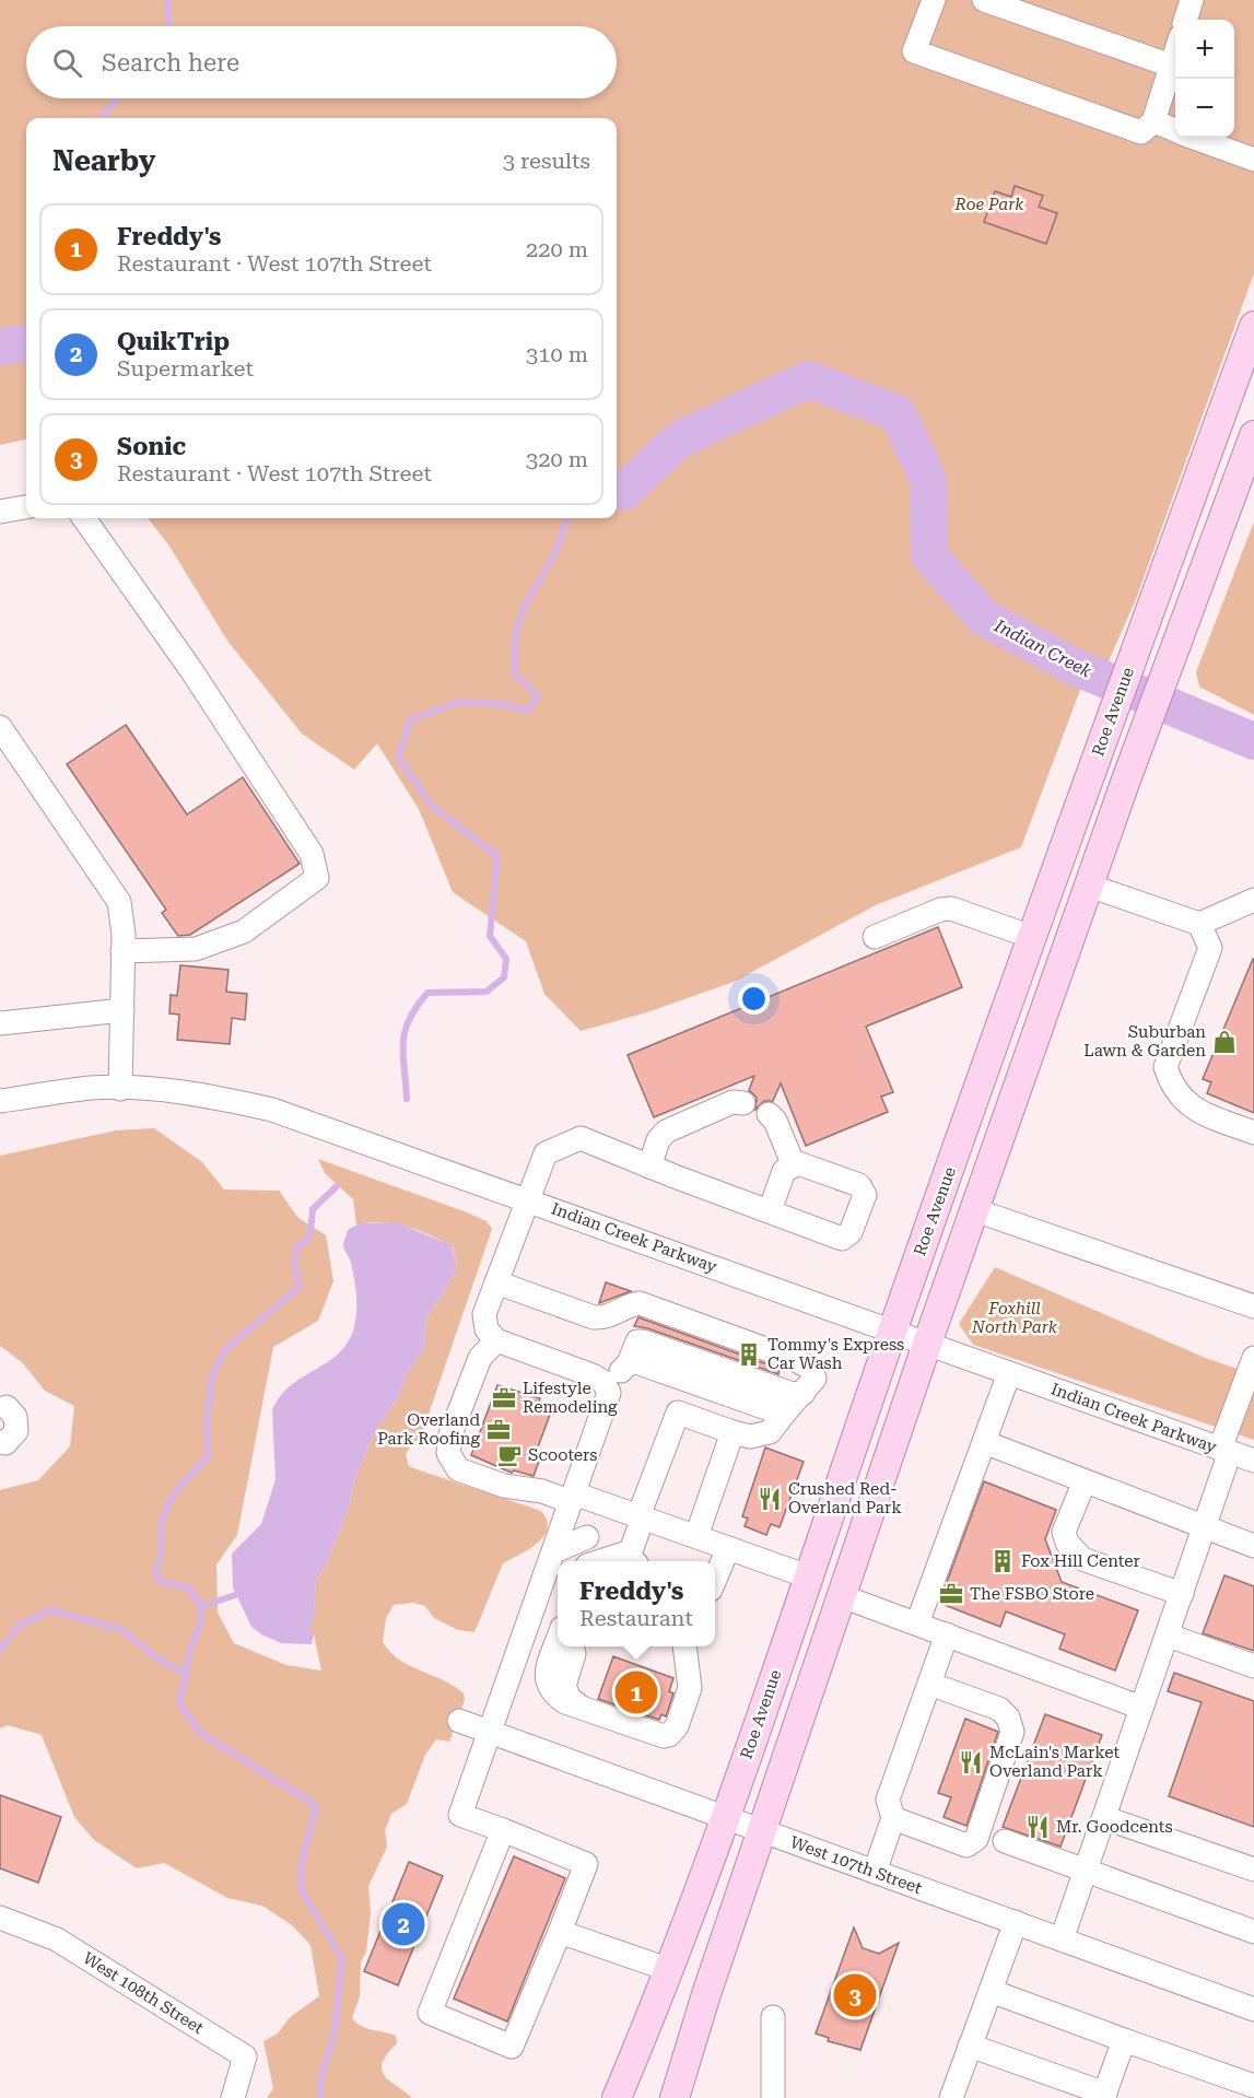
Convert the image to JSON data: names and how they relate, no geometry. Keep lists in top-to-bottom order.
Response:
{
  "streets": {
    "main road": ["Roe Avenue"],
    "street": ["Indian Creek Parkway", "West 107th Street", "West 108th Street"]
  },
  "crossings": [
    ["Roe Avenue", "Indian Creek Parkway"],
    ["Roe Avenue", "West 107th Street"]
  ],
  "water": ["Indian Creek"],
  "parks": ["Roe Park", "Foxhill North Park"],
  "places": {
    "shop": ["Suburban Lawn & Garden"],
    "building": ["Tommy's Express Car Wash", "Fox Hill Center"],
    "office": ["Lifestyle Remodeling", "Overland Park Roofing", "The FSBO Store"],
    "cafe": ["Scooters"],
    "restaurant": ["Crushed Red- Overland Park", "McLain's Market Overland Park", "Mr. Goodcents"]
  },
  "page": {
    "map_buttons": ["+", "−"],
    "search": "Search here",
    "heading": ["Nearby", "3 results"],
    "list": [
      {
        "mark": "1",
        "name": "Freddy's",
        "note": "Restaurant · West 107th Street",
        "value": "220 m"
      },
      {
        "mark": "2",
        "name": "QuikTrip",
        "note": "Supermarket",
        "value": "310 m"
      },
      {
        "mark": "3",
        "name": "Sonic",
        "note": "Restaurant · West 107th Street",
        "value": "320 m"
      }
    ],
    "popup": ["Freddy's", "Restaurant"],
    "pins": ["1", "2", "3"]
  }
}
